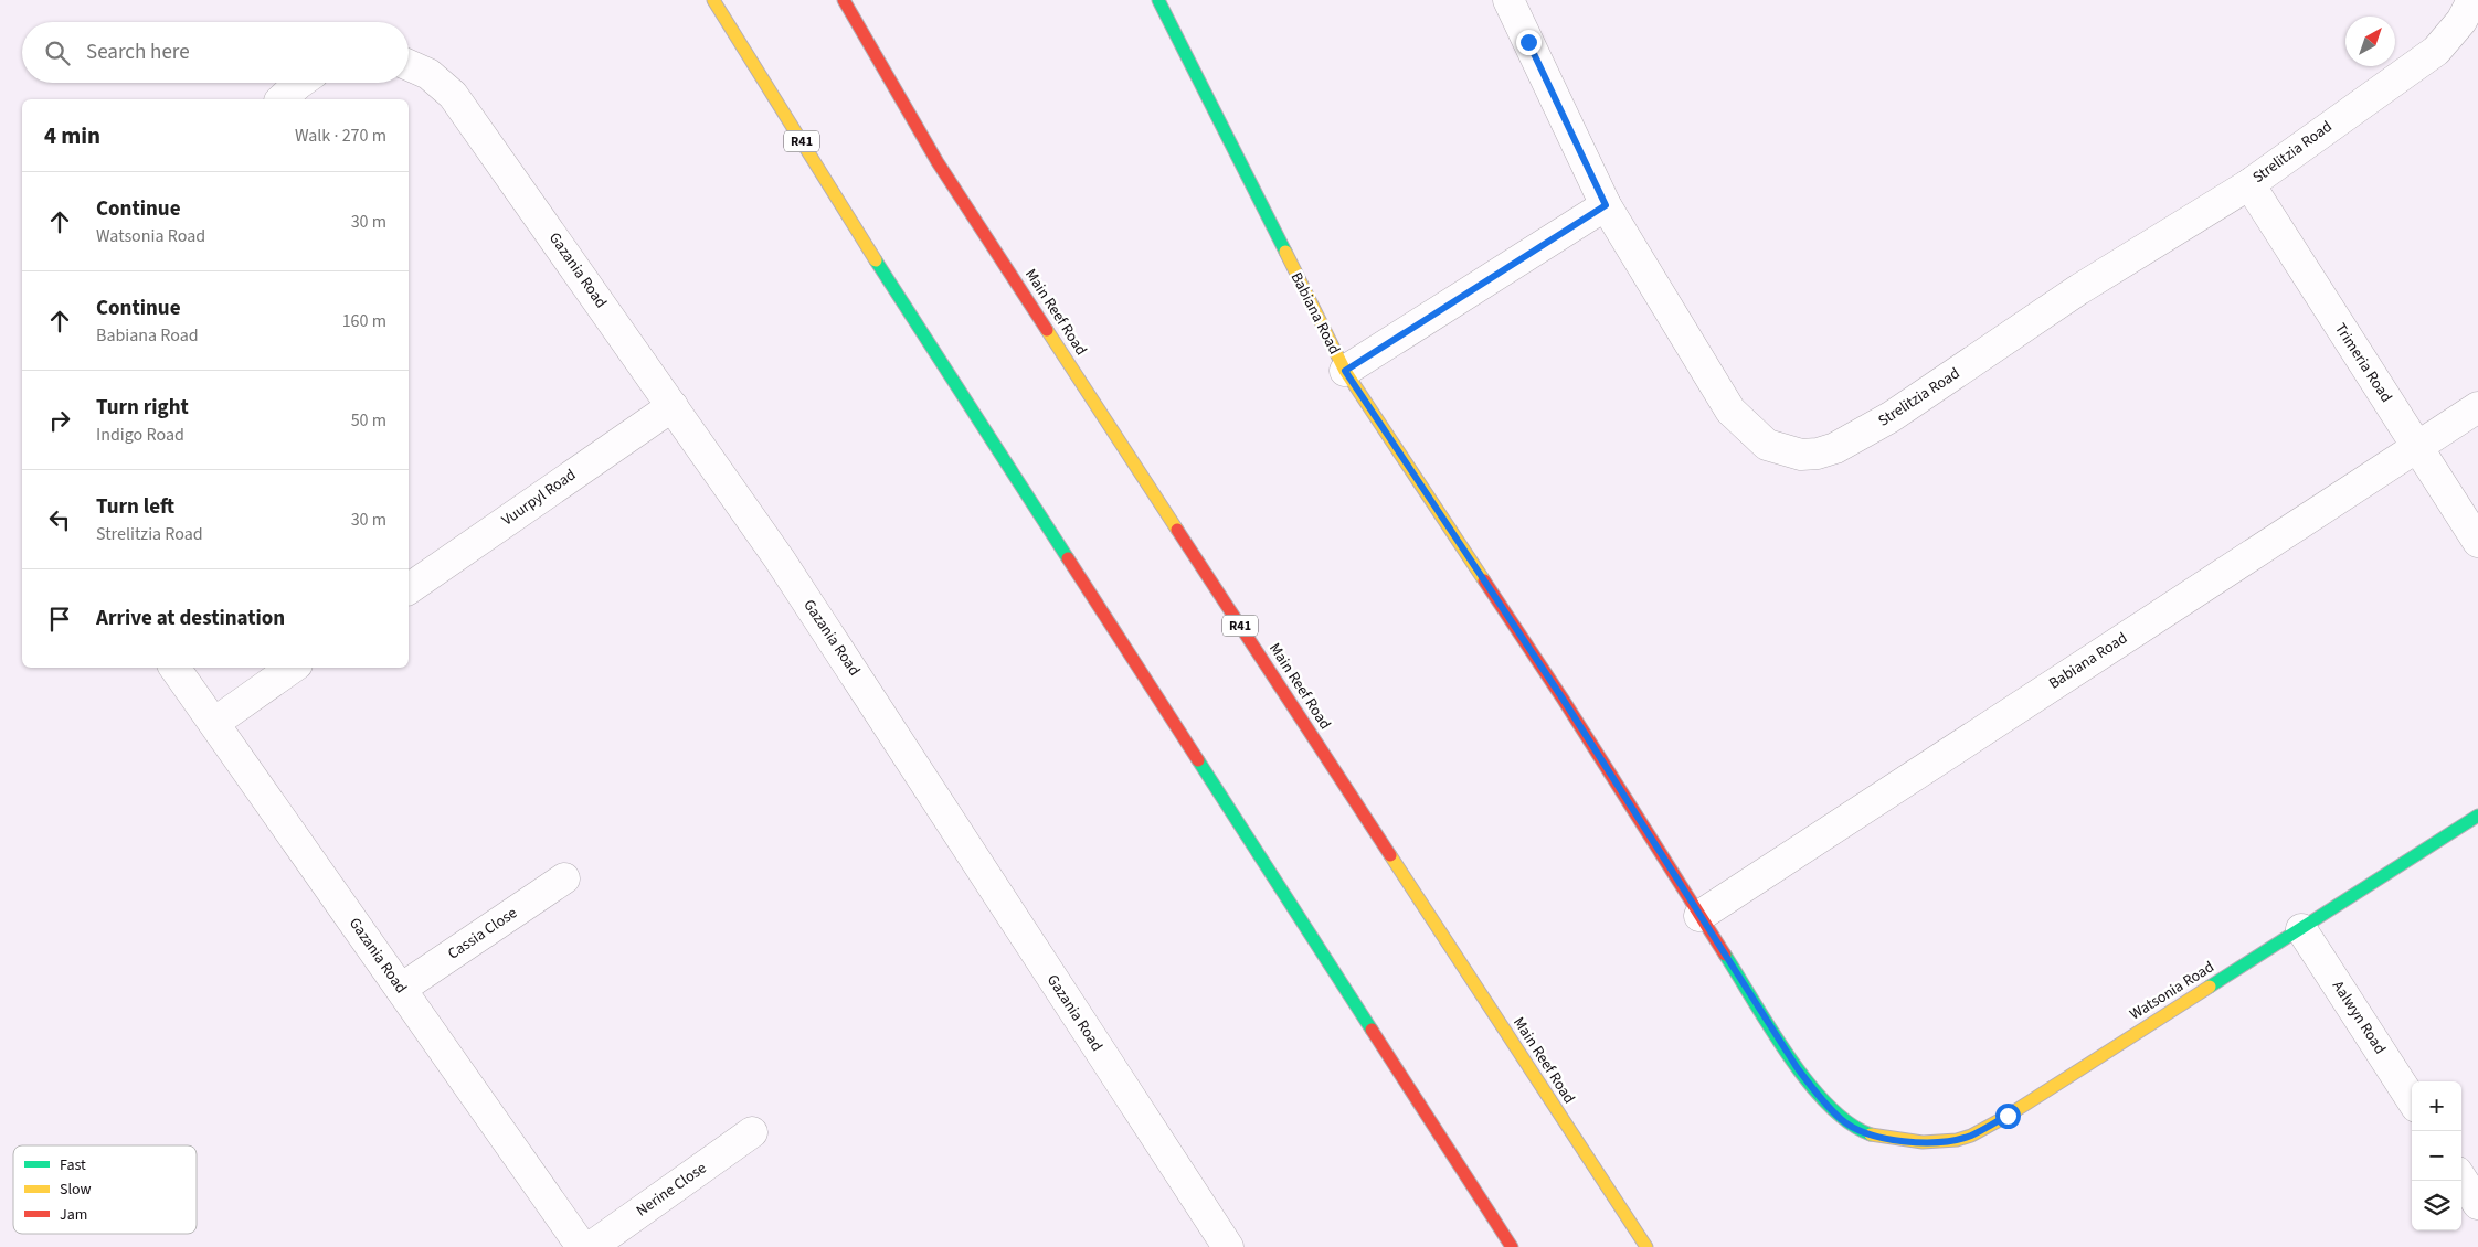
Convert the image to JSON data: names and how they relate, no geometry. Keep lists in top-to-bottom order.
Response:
{
  "streets": {
    "main road": [
      "R41",
      "Main Reef Road",
      "Babiana Road",
      "Watsonia Road"
    ],
    "street": [
      "Strelitzia Road",
      "Gazania Road",
      "Trimeria Road",
      "Vuurpyl Road",
      "Cassia Close",
      "Aalwyn Road",
      "Nerine Close"
    ]
  },
  "crossings": [
    ["Strelitzia Road", "Trimeria Road"],
    ["Gazania Road", "Vuurpyl Road"],
    ["Gazania Road", "Cassia Close"],
    ["Babiana Road", "Trimeria Road"],
    ["Babiana Road", "Watsonia Road"],
    ["Watsonia Road", "Aalwyn Road"]
  ],
  "legend": ["Fast", "Slow", "Jam"],
  "north": "top right",
  "page": {
    "search": "Search here",
    "heading": ["4 min", "Walk · 270 m"],
    "list": [
      ["Continue", "Watsonia Road", "30 m"],
      ["Continue", "Babiana Road", "160 m"],
      ["Turn right", "Indigo Road", "50 m"],
      ["Turn left", "Strelitzia Road", "30 m"],
      "Arrive at destination"
    ],
    "map_buttons": ["+", "−"]
  }
}
